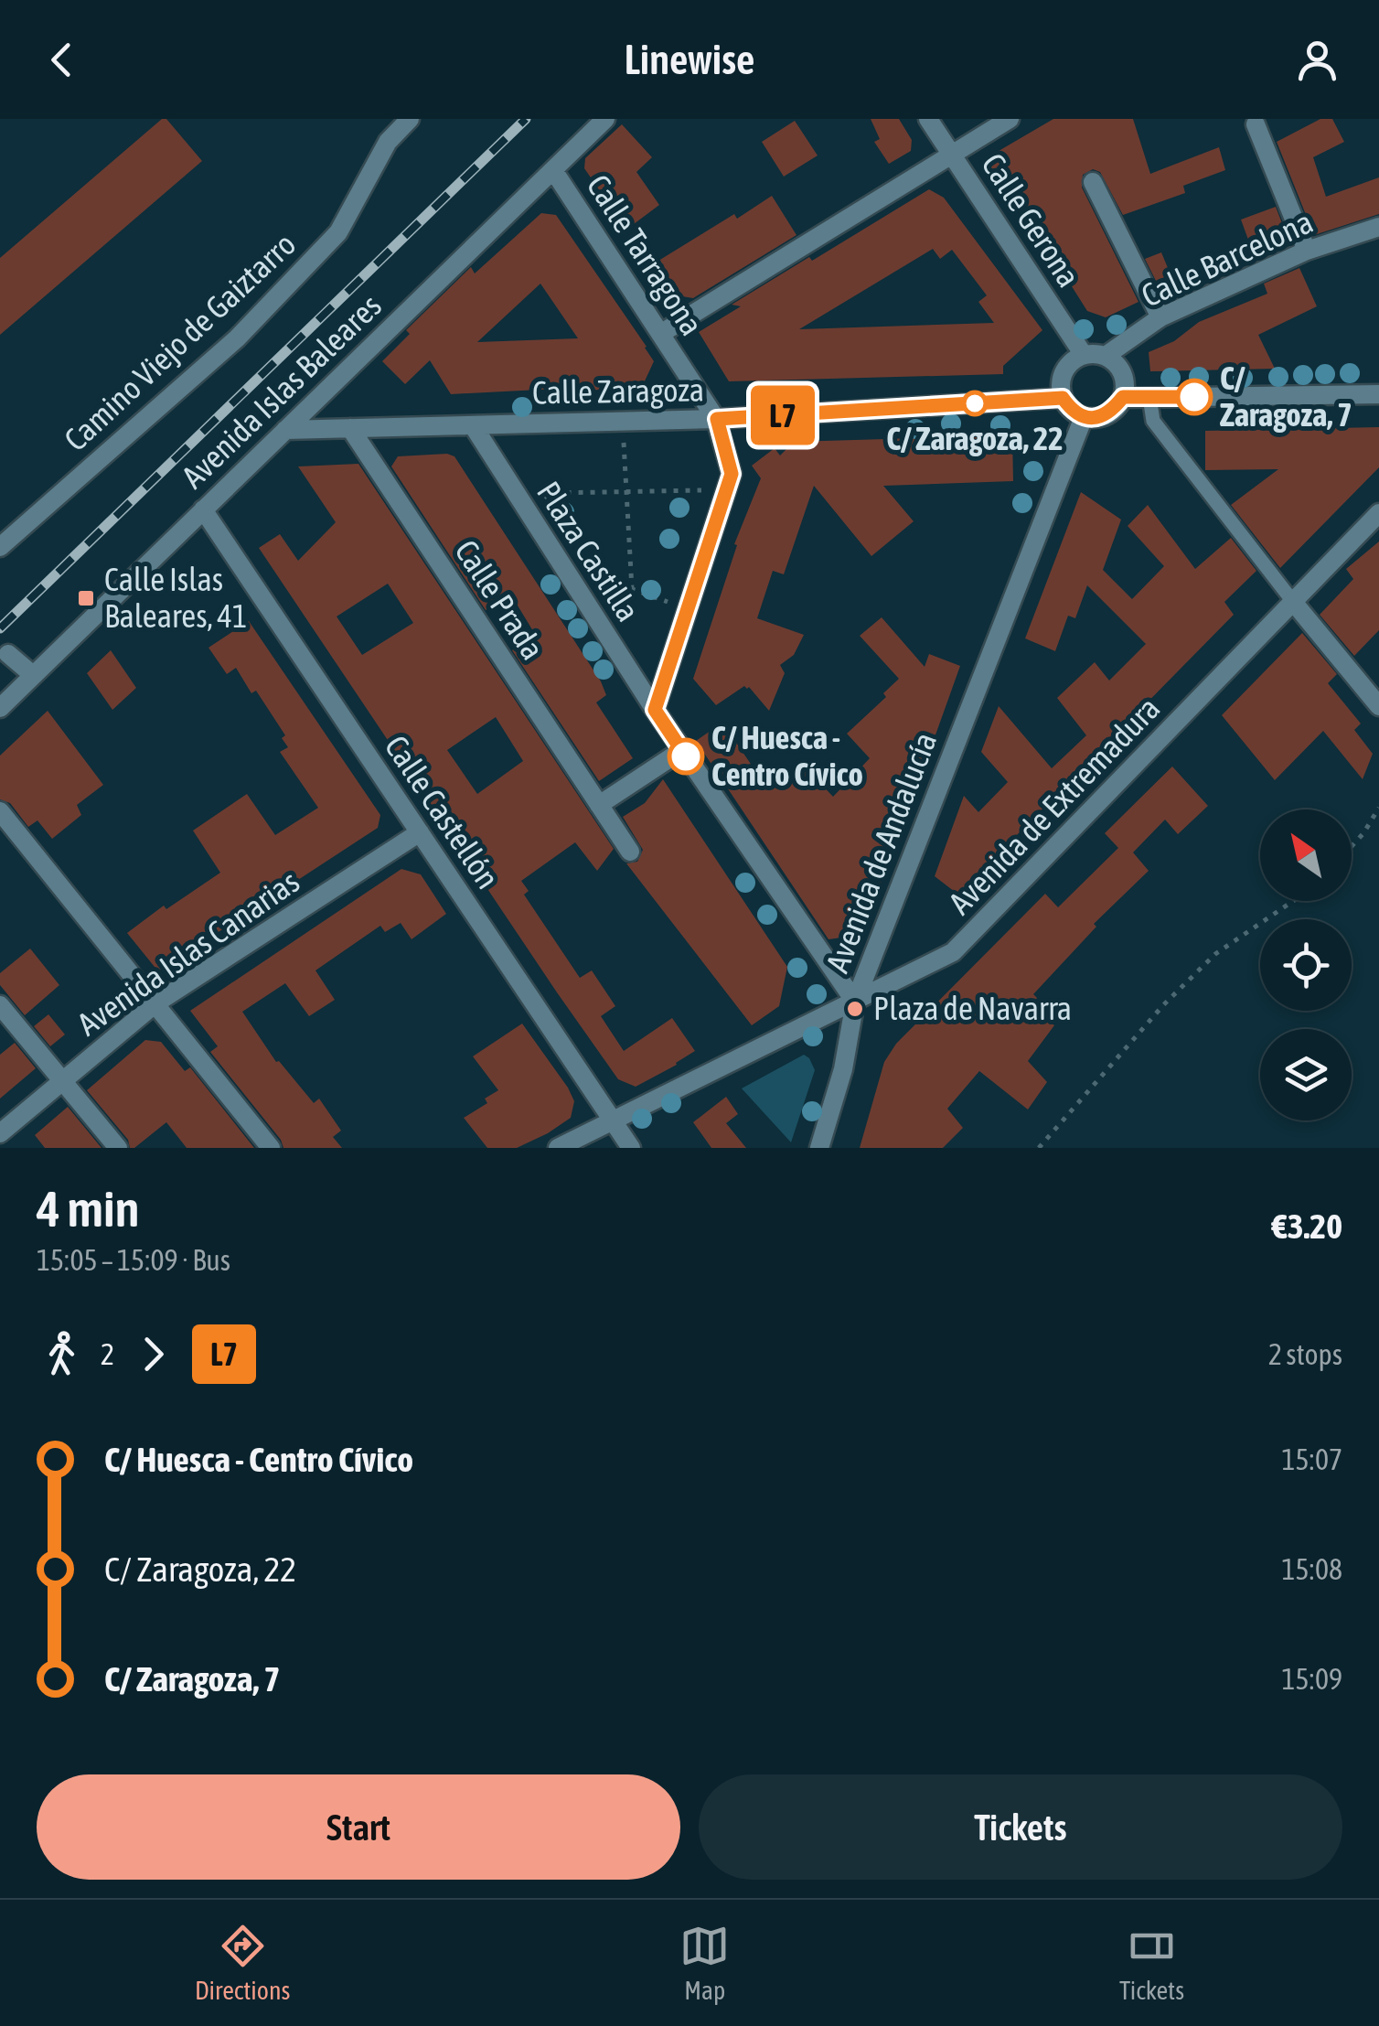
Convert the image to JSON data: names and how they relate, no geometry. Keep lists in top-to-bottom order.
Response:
{
  "streets": {
    "street": [
      "Calle Gerona",
      "Calle Tarragona",
      "Calle Barcelona",
      "Camino Viejo de Gaiztarro",
      "Avenida Islas Baleares",
      "Calle Zaragoza",
      "Plaza Castilla",
      "Calle Prada",
      "Avenida de Extremadura",
      "Calle Castellón",
      "Avenida de Andalucía",
      "Avenida Islas Canarias"
    ]
  },
  "crossings": [
    ["Calle Gerona", "Calle Barcelona"],
    ["Calle Gerona", "Calle Zaragoza"],
    ["Calle Gerona", "Avenida de Andalucía"],
    ["Calle Tarragona", "Avenida Islas Baleares"],
    ["Calle Tarragona", "Calle Zaragoza"],
    ["Calle Tarragona", "Plaza Castilla"],
    ["Calle Barcelona", "Calle Zaragoza"],
    ["Calle Barcelona", "Avenida de Andalucía"],
    ["Avenida Islas Baleares", "Calle Zaragoza"],
    ["Avenida Islas Baleares", "Calle Castellón"],
    ["Calle Zaragoza", "Plaza Castilla"],
    ["Calle Zaragoza", "Calle Prada"],
    ["Calle Zaragoza", "Avenida de Andalucía"],
    ["Plaza Castilla", "Avenida de Extremadura"],
    ["Plaza Castilla", "Avenida de Andalucía"],
    ["Avenida de Extremadura", "Avenida de Andalucía"],
    ["Calle Castellón", "Avenida de Andalucía"],
    ["Calle Castellón", "Avenida Islas Canarias"]
  ],
  "places": {
    "other": [
      "C/ Zaragoza, 7",
      "C/ Zaragoza, 22",
      "C/ Huesca - Centro Cívico",
      "Plaza de Navarra"
    ],
    "transit": ["Calle Islas Baleares, 41"]
  },
  "lines": ["bus line L7"],
  "north": "top left",
  "page": {
    "header": "Linewise",
    "on_map": "L7",
    "heading": ["4 min", "15:05 – 15:09 · Bus", "€3.20"],
    "legs": ["2", "L7", "2 stops"],
    "list": [
      {
        "name": "C/ Huesca - Centro Cívico",
        "value": "15:07"
      },
      {
        "name": "C/ Zaragoza, 22",
        "value": "15:08"
      },
      {
        "name": "C/ Zaragoza, 7",
        "value": "15:09"
      }
    ],
    "buttons": ["Start", "Tickets"],
    "tabs": ["Directions", "Map", "Tickets"]
  }
}
